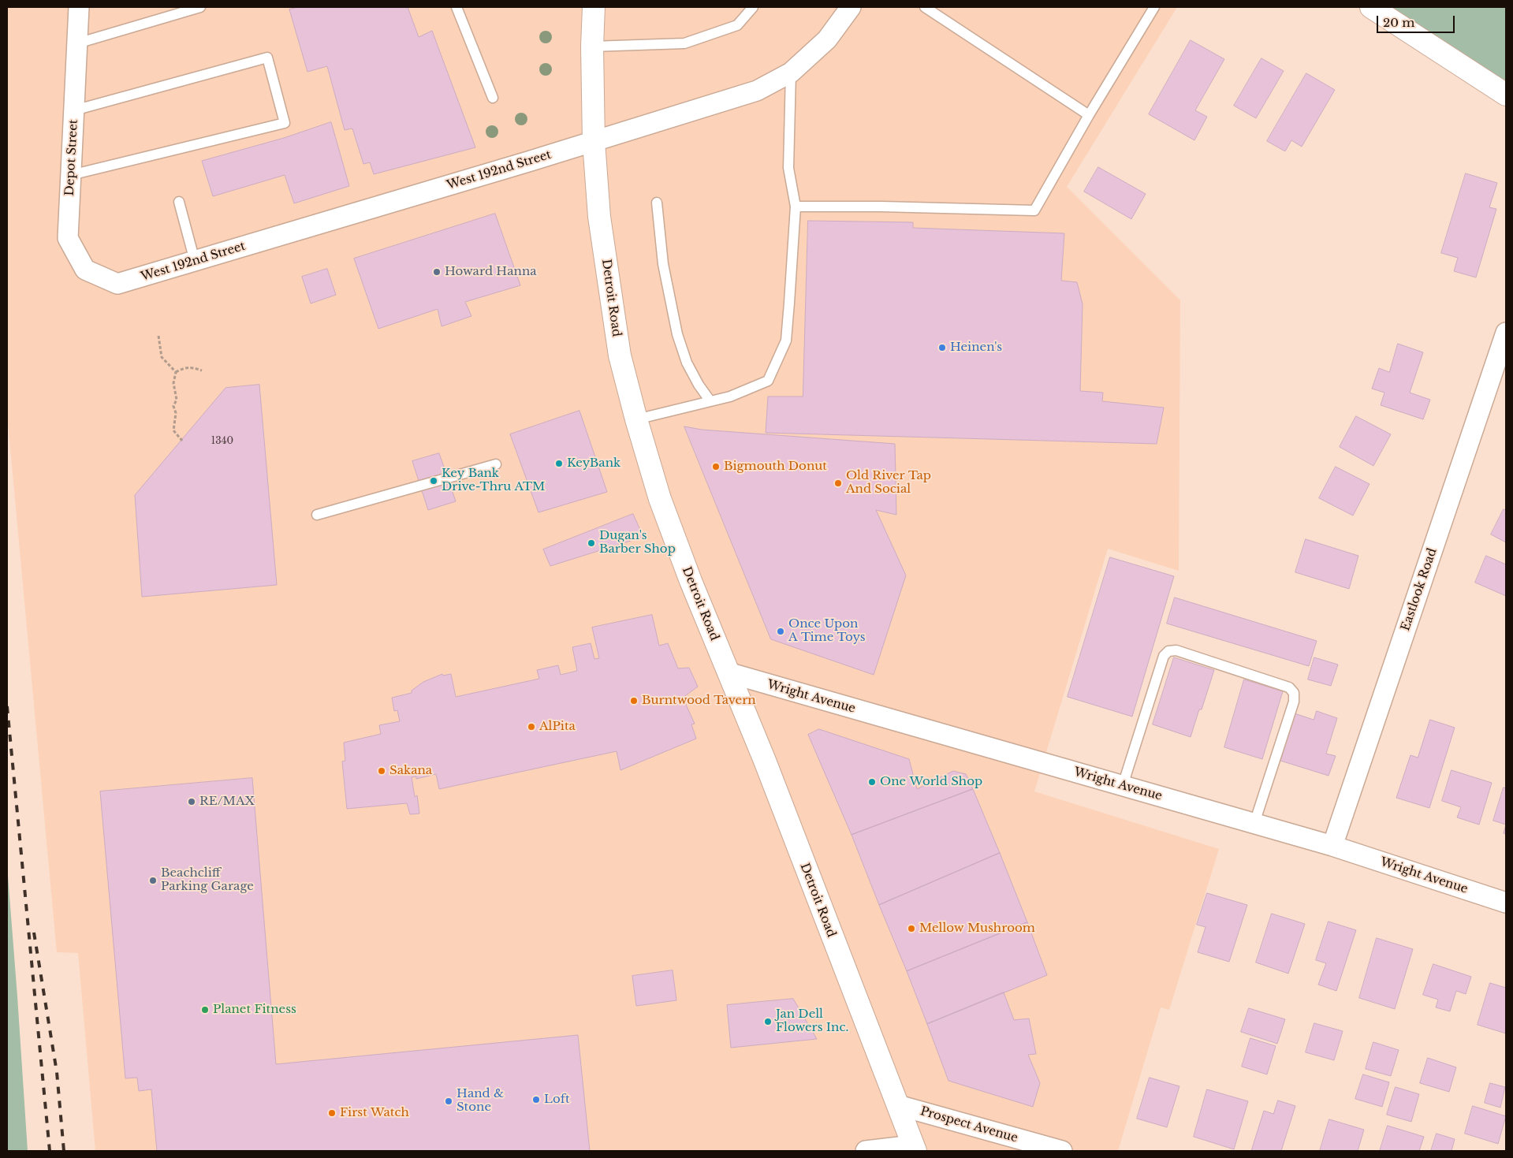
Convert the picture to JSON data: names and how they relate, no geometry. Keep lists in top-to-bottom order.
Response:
{
  "streets": {
    "main road": ["Detroit Road"],
    "street": [
      "Depot Street",
      "West 192nd Street",
      "Eastlook Road",
      "Wright Avenue",
      "Prospect Avenue"
    ]
  },
  "crossings": [
    ["Depot Street", "West 192nd Street"],
    ["West 192nd Street", "Detroit Road"],
    ["Detroit Road", "Wright Avenue"],
    ["Detroit Road", "Prospect Avenue"],
    ["Eastlook Road", "Wright Avenue"]
  ],
  "places": [
    "Howard Hanna",
    "Heinen's",
    "KeyBank",
    "Bigmouth Donut",
    "Key Bank Drive-Thru ATM",
    "Old River Tap And Social",
    "Dugan's Barber Shop",
    "Once Upon A Time Toys",
    "Burntwood Tavern",
    "AlPita",
    "Sakana",
    "One World Shop",
    "RE/MAX",
    "Beachcliff Parking Garage",
    "Mellow Mushroom",
    "Planet Fitness",
    "Jan Dell Flowers Inc.",
    "Loft",
    "Hand & Stone",
    "First Watch"
  ],
  "house_numbers": ["1340"],
  "scale_bar": "20 m"
}
